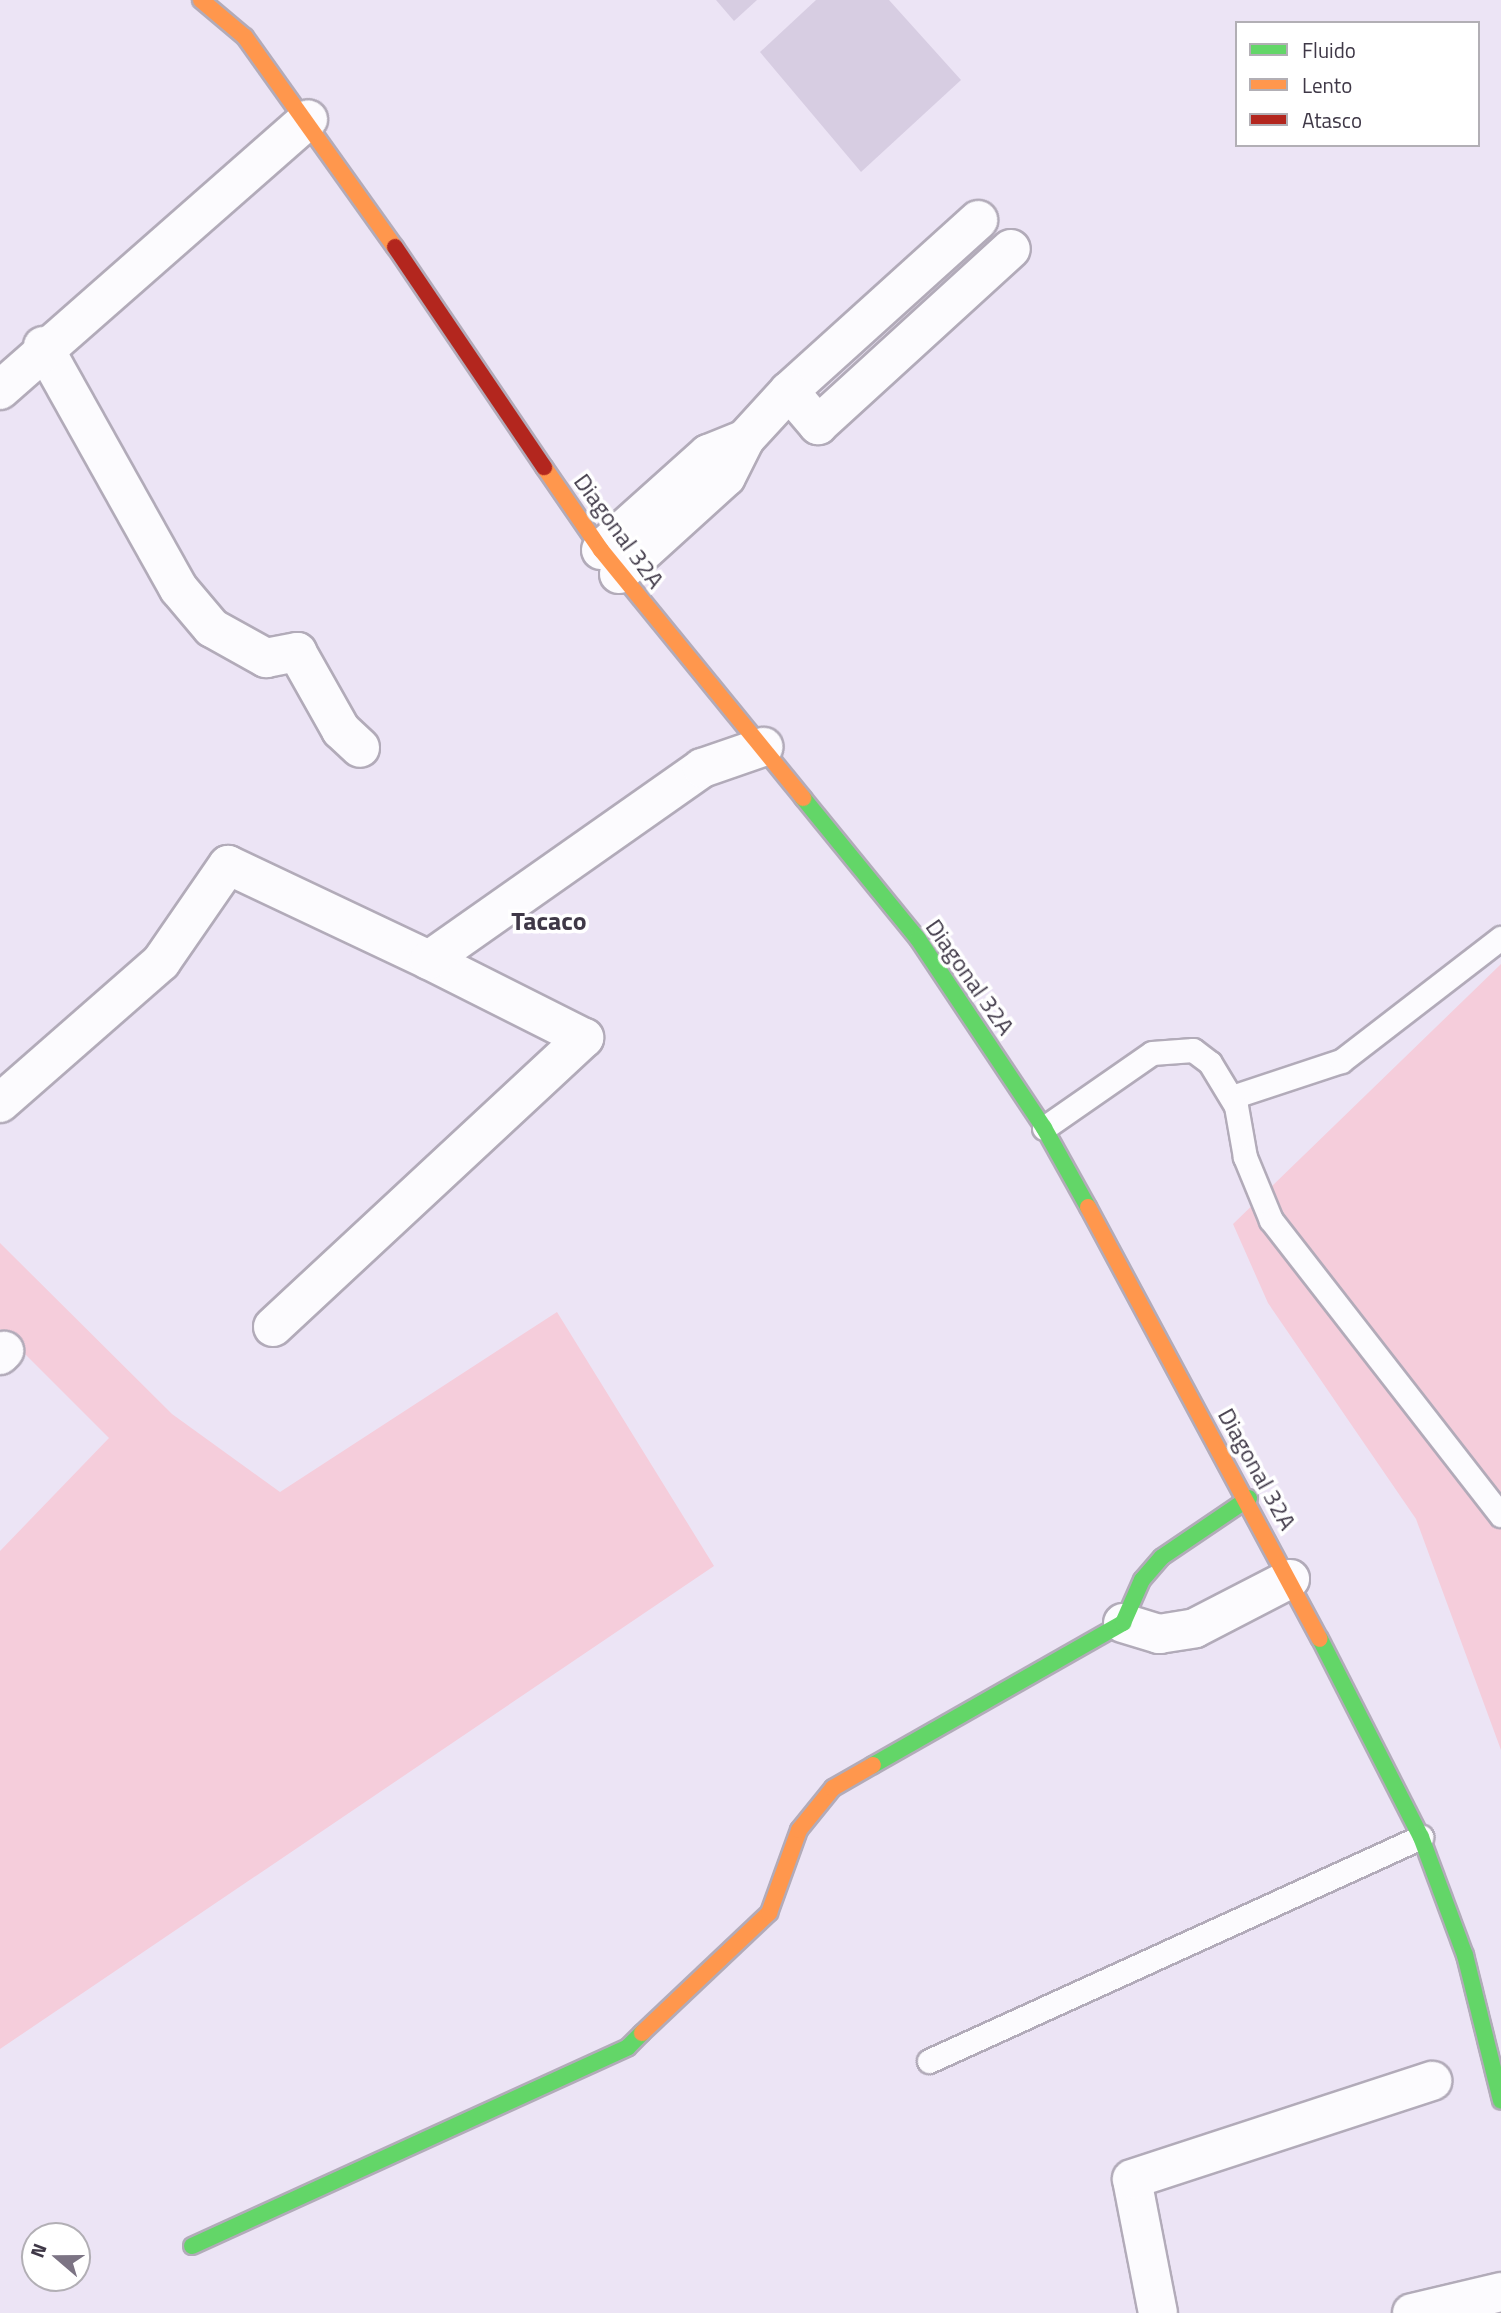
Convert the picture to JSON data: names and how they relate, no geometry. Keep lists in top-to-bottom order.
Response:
{
  "streets": {
    "street": ["Diagonal 32A"]
  },
  "districts": ["Tacaco"],
  "legend": ["Fluido", "Lento", "Atasco"],
  "north": "left"
}
